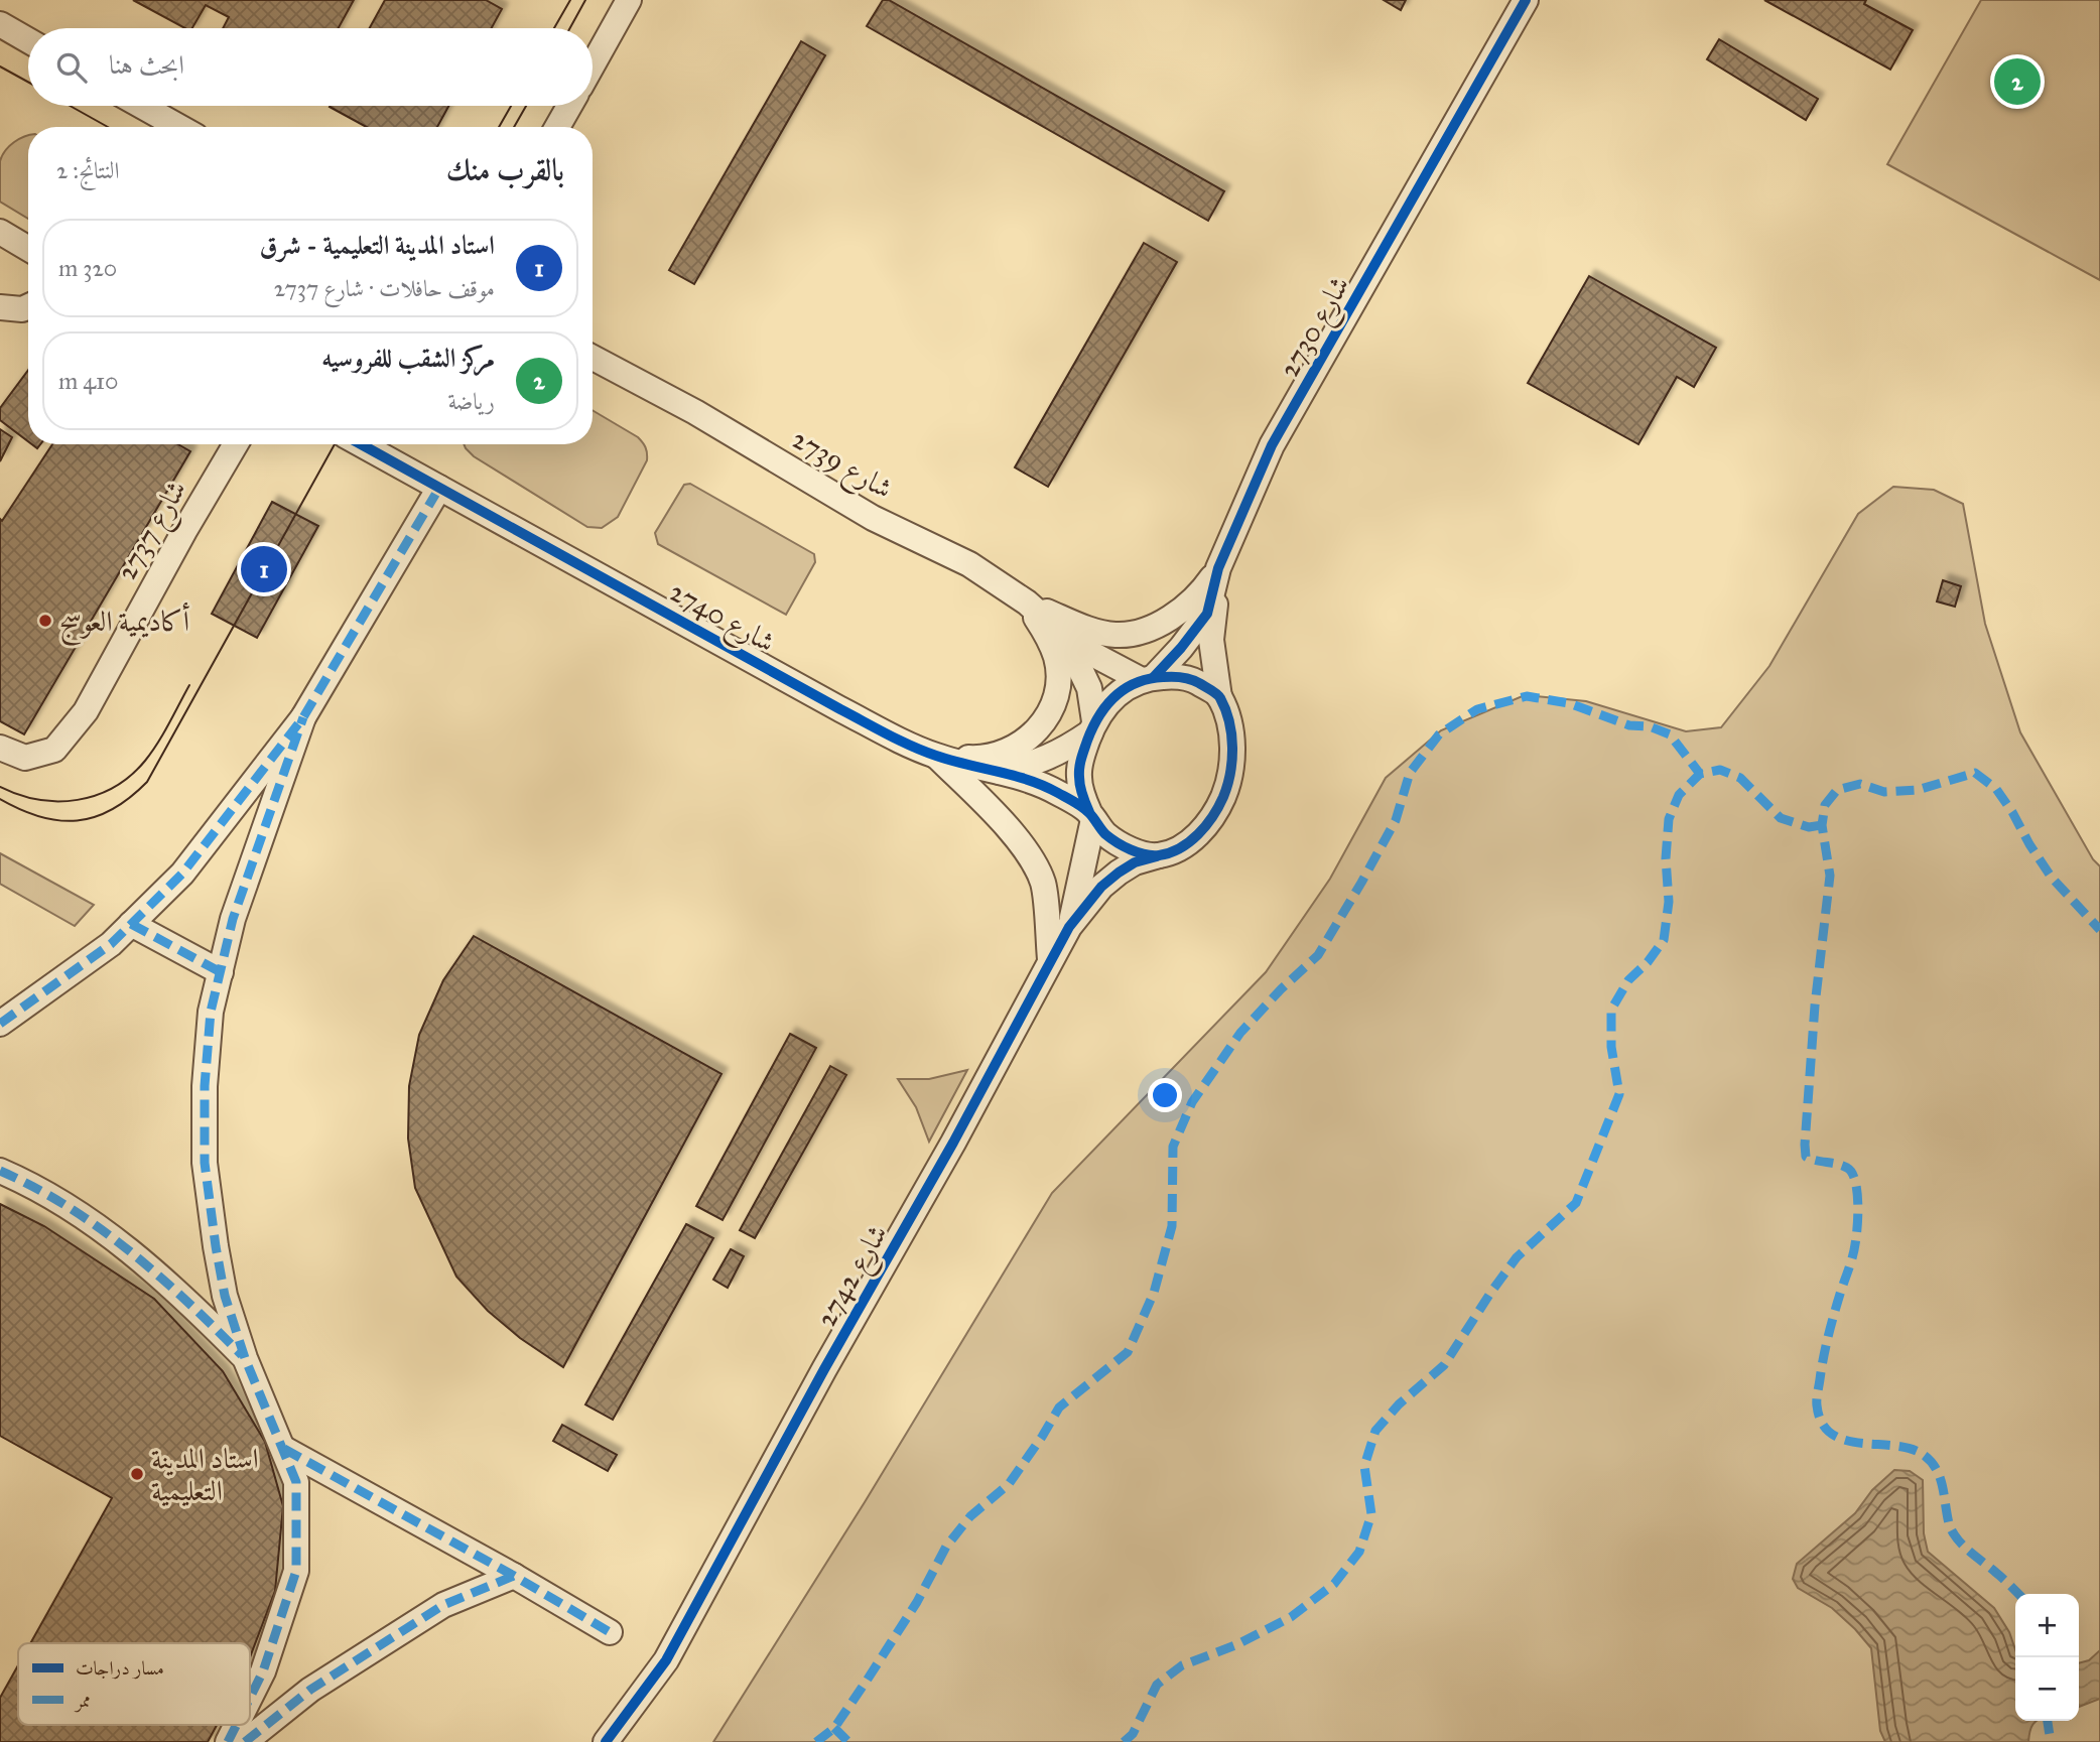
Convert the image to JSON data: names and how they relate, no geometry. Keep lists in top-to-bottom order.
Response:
{
  "streets": {
    "street": [
      "شارع 2730",
      "شارع 2739",
      "شارع 2737",
      "شارع 2740",
      "شارع 2742"
    ]
  },
  "crossings": [
    ["شارع 2730", "شارع 2739"],
    ["شارع 2730", "شارع 2740"],
    ["شارع 2730", "شارع 2742"],
    ["شارع 2739", "شارع 2740"],
    ["شارع 2739", "شارع 2742"],
    ["شارع 2740", "شارع 2742"]
  ],
  "places": ["أكاديمية العوسج", "استاد المدينة التعليمية"],
  "legend": ["مسار دراجات", "ممر"],
  "page": {
    "search": "ابحث هنا",
    "pins": ["2", "1"],
    "heading": ["بالقرب منك", "النتائج: 2"],
    "list": [
      {
        "mark": "1",
        "name": "استاد المدينة التعليمية - شرق",
        "note": "موقف حافلات · شارع 2737",
        "value": "320 m"
      },
      {
        "mark": "2",
        "name": "مركز الشقب للفروسيه",
        "note": "رياضة",
        "value": "410 m"
      }
    ],
    "map_buttons": ["+", "−"]
  }
}
